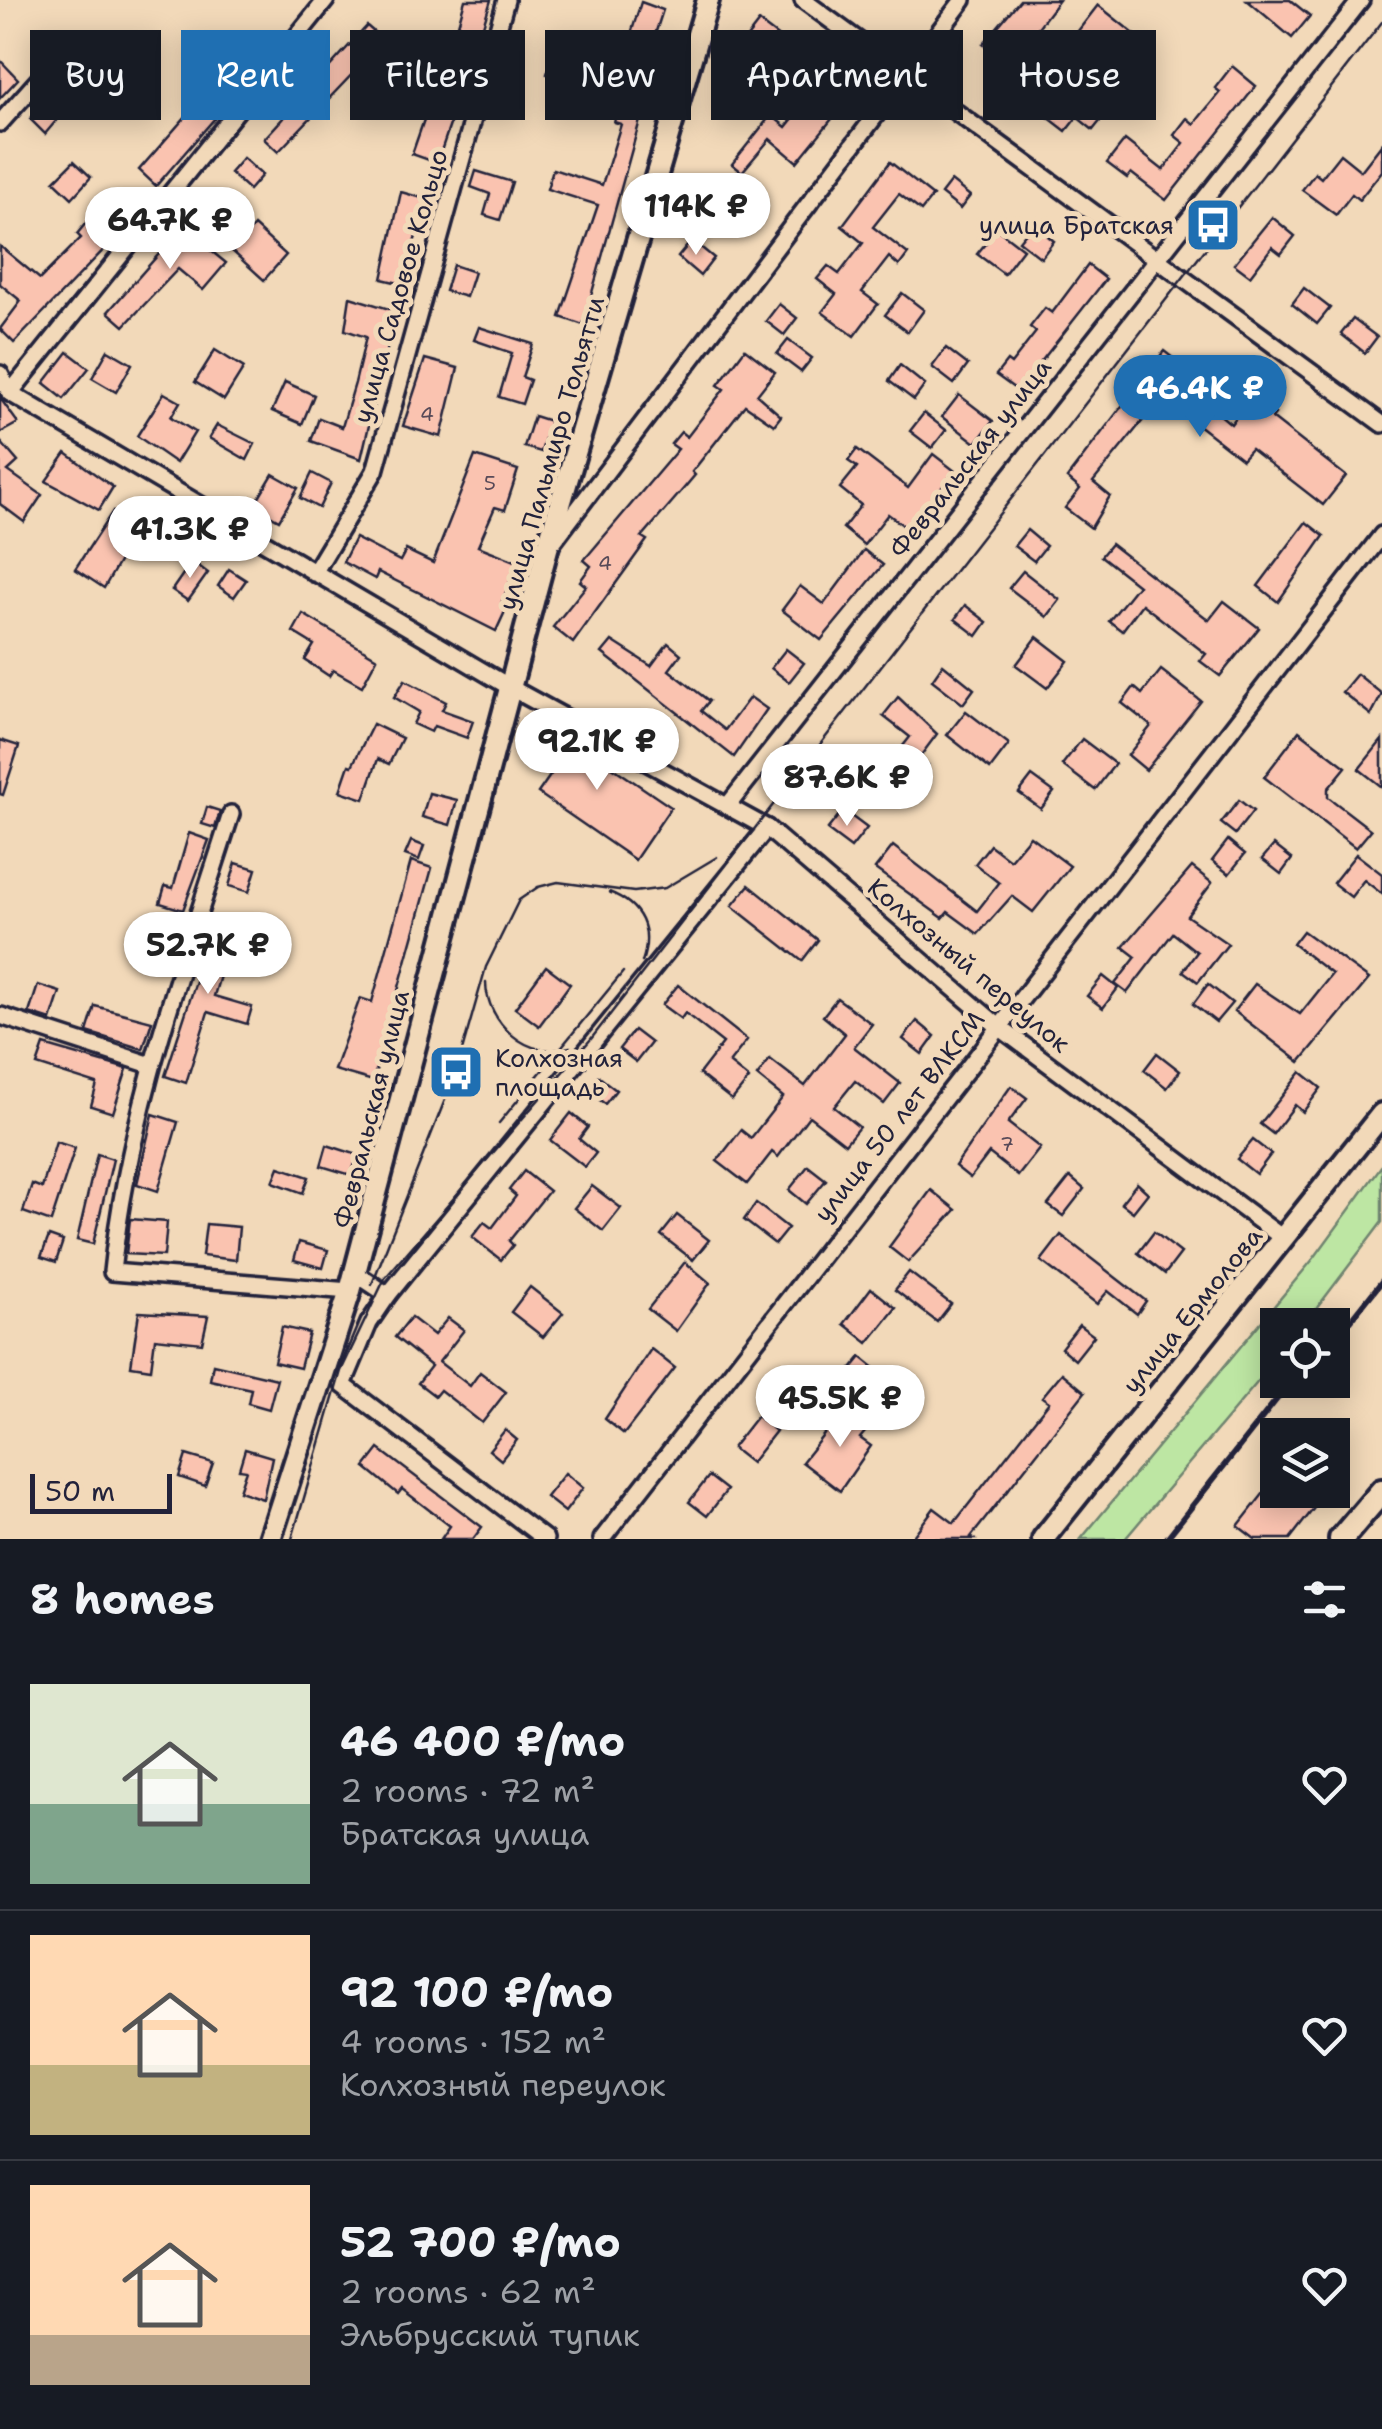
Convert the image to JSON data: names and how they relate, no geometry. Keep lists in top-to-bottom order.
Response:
{
  "streets": {
    "street": [
      "улица Садовое Кольцо",
      "улица Пальмиро Тольятти",
      "Февральская улица",
      "Колхозный переулок",
      "улица 50 лет ВЛКСМ",
      "улица Ермолова"
    ]
  },
  "crossings": [
    ["улица Садовое Кольцо", "Колхозный переулок"],
    ["улица Пальмиро Тольятти", "Февральская улица"],
    ["улица Пальмиро Тольятти", "Колхозный переулок"],
    ["Февральская улица", "Колхозный переулок"],
    ["Колхозный переулок", "улица 50 лет ВЛКСМ"],
    ["Колхозный переулок", "улица Ермолова"]
  ],
  "places": {
    "bus stop": ["улица Братская", "Колхозная площадь"]
  },
  "house_numbers": [
    "4",
    "5",
    "4",
    "7"
  ],
  "scale_bar": "50 m",
  "page": {
    "chip": [
      "Buy",
      "Rent",
      "Filters",
      "New",
      "Apartment",
      "House"
    ],
    "price": [
      "114K ₽",
      "64.7K ₽",
      "46.4K ₽",
      "41.3K ₽",
      "92.1K ₽",
      "87.6K ₽",
      "52.7K ₽",
      "45.5K ₽"
    ],
    "scale": "50 m",
    "heading": "8 homes",
    "list": [
      {
        "name": "46 400 ₽/mo",
        "note": "2 rooms · 72 m² · Братская улица"
      },
      {
        "name": "92 100 ₽/mo",
        "note": "4 rooms · 152 m² · Колхозный переулок"
      },
      {
        "name": "52 700 ₽/mo",
        "note": "2 rooms · 62 m² · Эльбрусский тупик"
      }
    ]
  }
}
